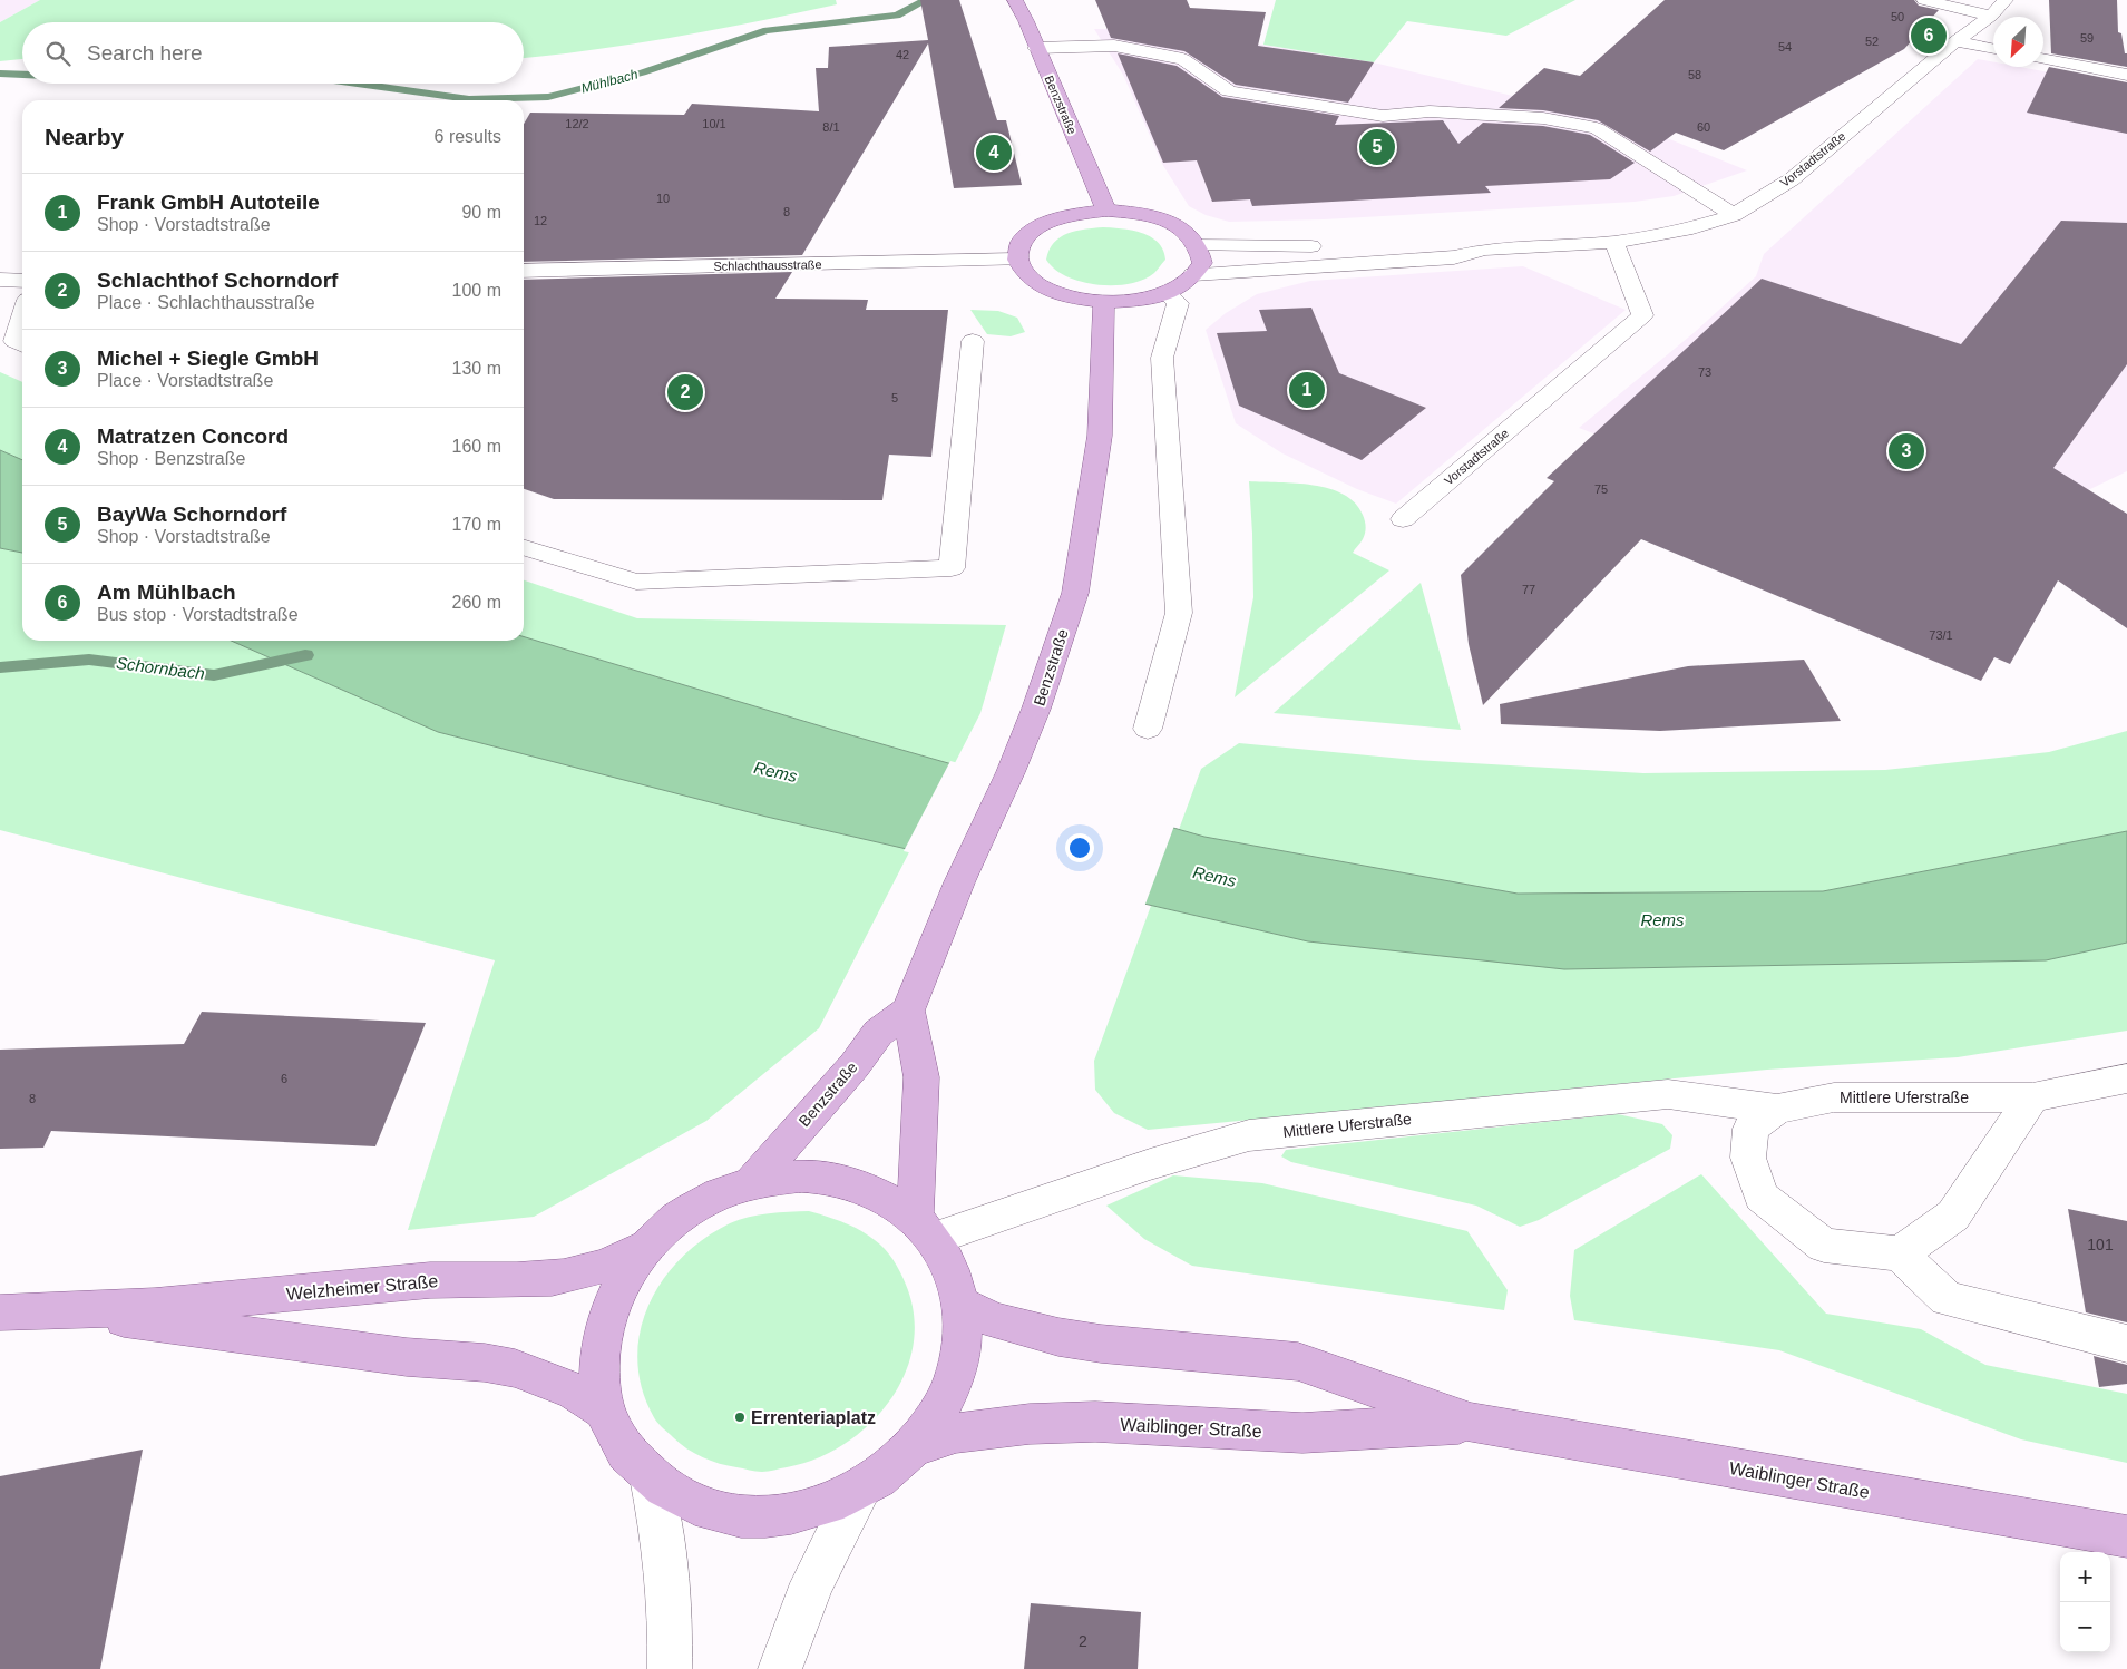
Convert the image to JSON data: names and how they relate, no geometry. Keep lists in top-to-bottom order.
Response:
{
  "streets": {
    "main road": ["Benzstraße", "Welzheimer Straße", "Waiblinger Straße"],
    "street": ["Vorstadtstraße", "Schlachthausstraße", "Mittlere Uferstraße"]
  },
  "water": ["Mühlbach", "Schornbach", "Rems"],
  "places": ["Errenteriaplatz"],
  "house_numbers": [
    "50",
    "59",
    "52",
    "54",
    "42",
    "58",
    "12/2",
    "10/1",
    "8/1",
    "60",
    "10",
    "8",
    "12",
    "73",
    "5",
    "75",
    "77",
    "73/1",
    "6",
    "8",
    "101",
    "2"
  ],
  "north": "bottom left",
  "page": {
    "pins": [
      "6",
      "5",
      "4",
      "1",
      "2",
      "3"
    ],
    "search": "Search here",
    "heading": ["Nearby", "6 results"],
    "list": [
      {
        "mark": "1",
        "name": "Frank GmbH Autoteile",
        "note": "Shop · Vorstadtstraße",
        "value": "90 m"
      },
      {
        "mark": "2",
        "name": "Schlachthof Schorndorf",
        "note": "Place · Schlachthausstraße",
        "value": "100 m"
      },
      {
        "mark": "3",
        "name": "Michel + Siegle GmbH",
        "note": "Place · Vorstadtstraße",
        "value": "130 m"
      },
      {
        "mark": "4",
        "name": "Matratzen Concord",
        "note": "Shop · Benzstraße",
        "value": "160 m"
      },
      {
        "mark": "5",
        "name": "BayWa Schorndorf",
        "note": "Shop · Vorstadtstraße",
        "value": "170 m"
      },
      {
        "mark": "6",
        "name": "Am Mühlbach",
        "note": "Bus stop · Vorstadtstraße",
        "value": "260 m"
      }
    ],
    "map_buttons": ["+", "−"]
  }
}
